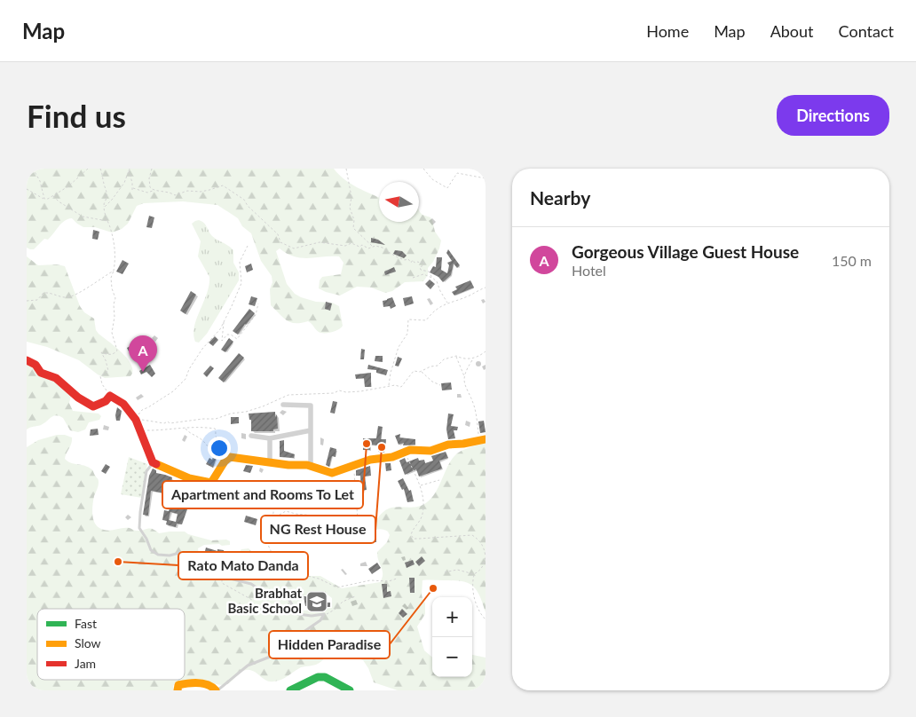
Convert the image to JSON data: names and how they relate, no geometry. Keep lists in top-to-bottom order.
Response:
{
  "places": {
    "other": [
      "Apartment and Rooms To Let",
      "NG Rest House",
      "Rato Mato Danda",
      "Hidden Paradise"
    ],
    "school or university": ["Brabhat Basic School"]
  },
  "legend": ["Fast", "Slow", "Jam"],
  "north": "left",
  "page": {
    "header": "Map",
    "nav": [
      "Home",
      "Map",
      "About",
      "Contact"
    ],
    "buttons": "Directions",
    "title": "Find us",
    "heading": "Nearby",
    "list": [
      {
        "mark": "A",
        "name": "Gorgeous Village Guest House",
        "note": "Hotel",
        "value": "150 m"
      }
    ],
    "pins": "A",
    "map_buttons": ["+", "−"]
  }
}
